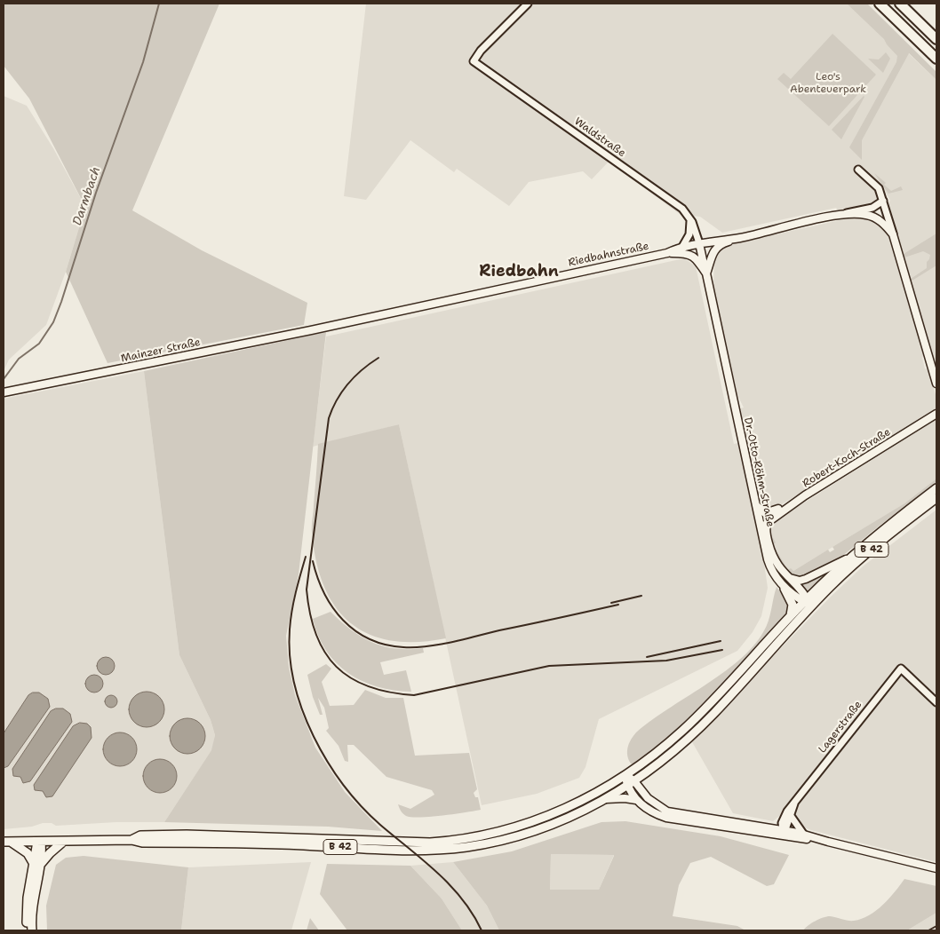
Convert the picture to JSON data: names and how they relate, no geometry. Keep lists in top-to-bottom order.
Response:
{
  "streets": {
    "main road": [
      "Riedbahnstraße",
      "Mainzer Straße",
      "Robert-Koch-Straße",
      "Dr.-Otto-Röhm-Straße",
      "B 42"
    ],
    "street": ["Waldstraße", "Lagerstraße"]
  },
  "crossings": [
    ["Riedbahnstraße", "Mainzer Straße"],
    ["Riedbahnstraße", "Dr.-Otto-Röhm-Straße"],
    ["Robert-Koch-Straße", "Dr.-Otto-Röhm-Straße"],
    ["Dr.-Otto-Röhm-Straße", "B 42"]
  ],
  "districts": ["Riedbahn"],
  "water": ["Darmbach"],
  "parks": ["Leo's Abenteuerpark"]
}
